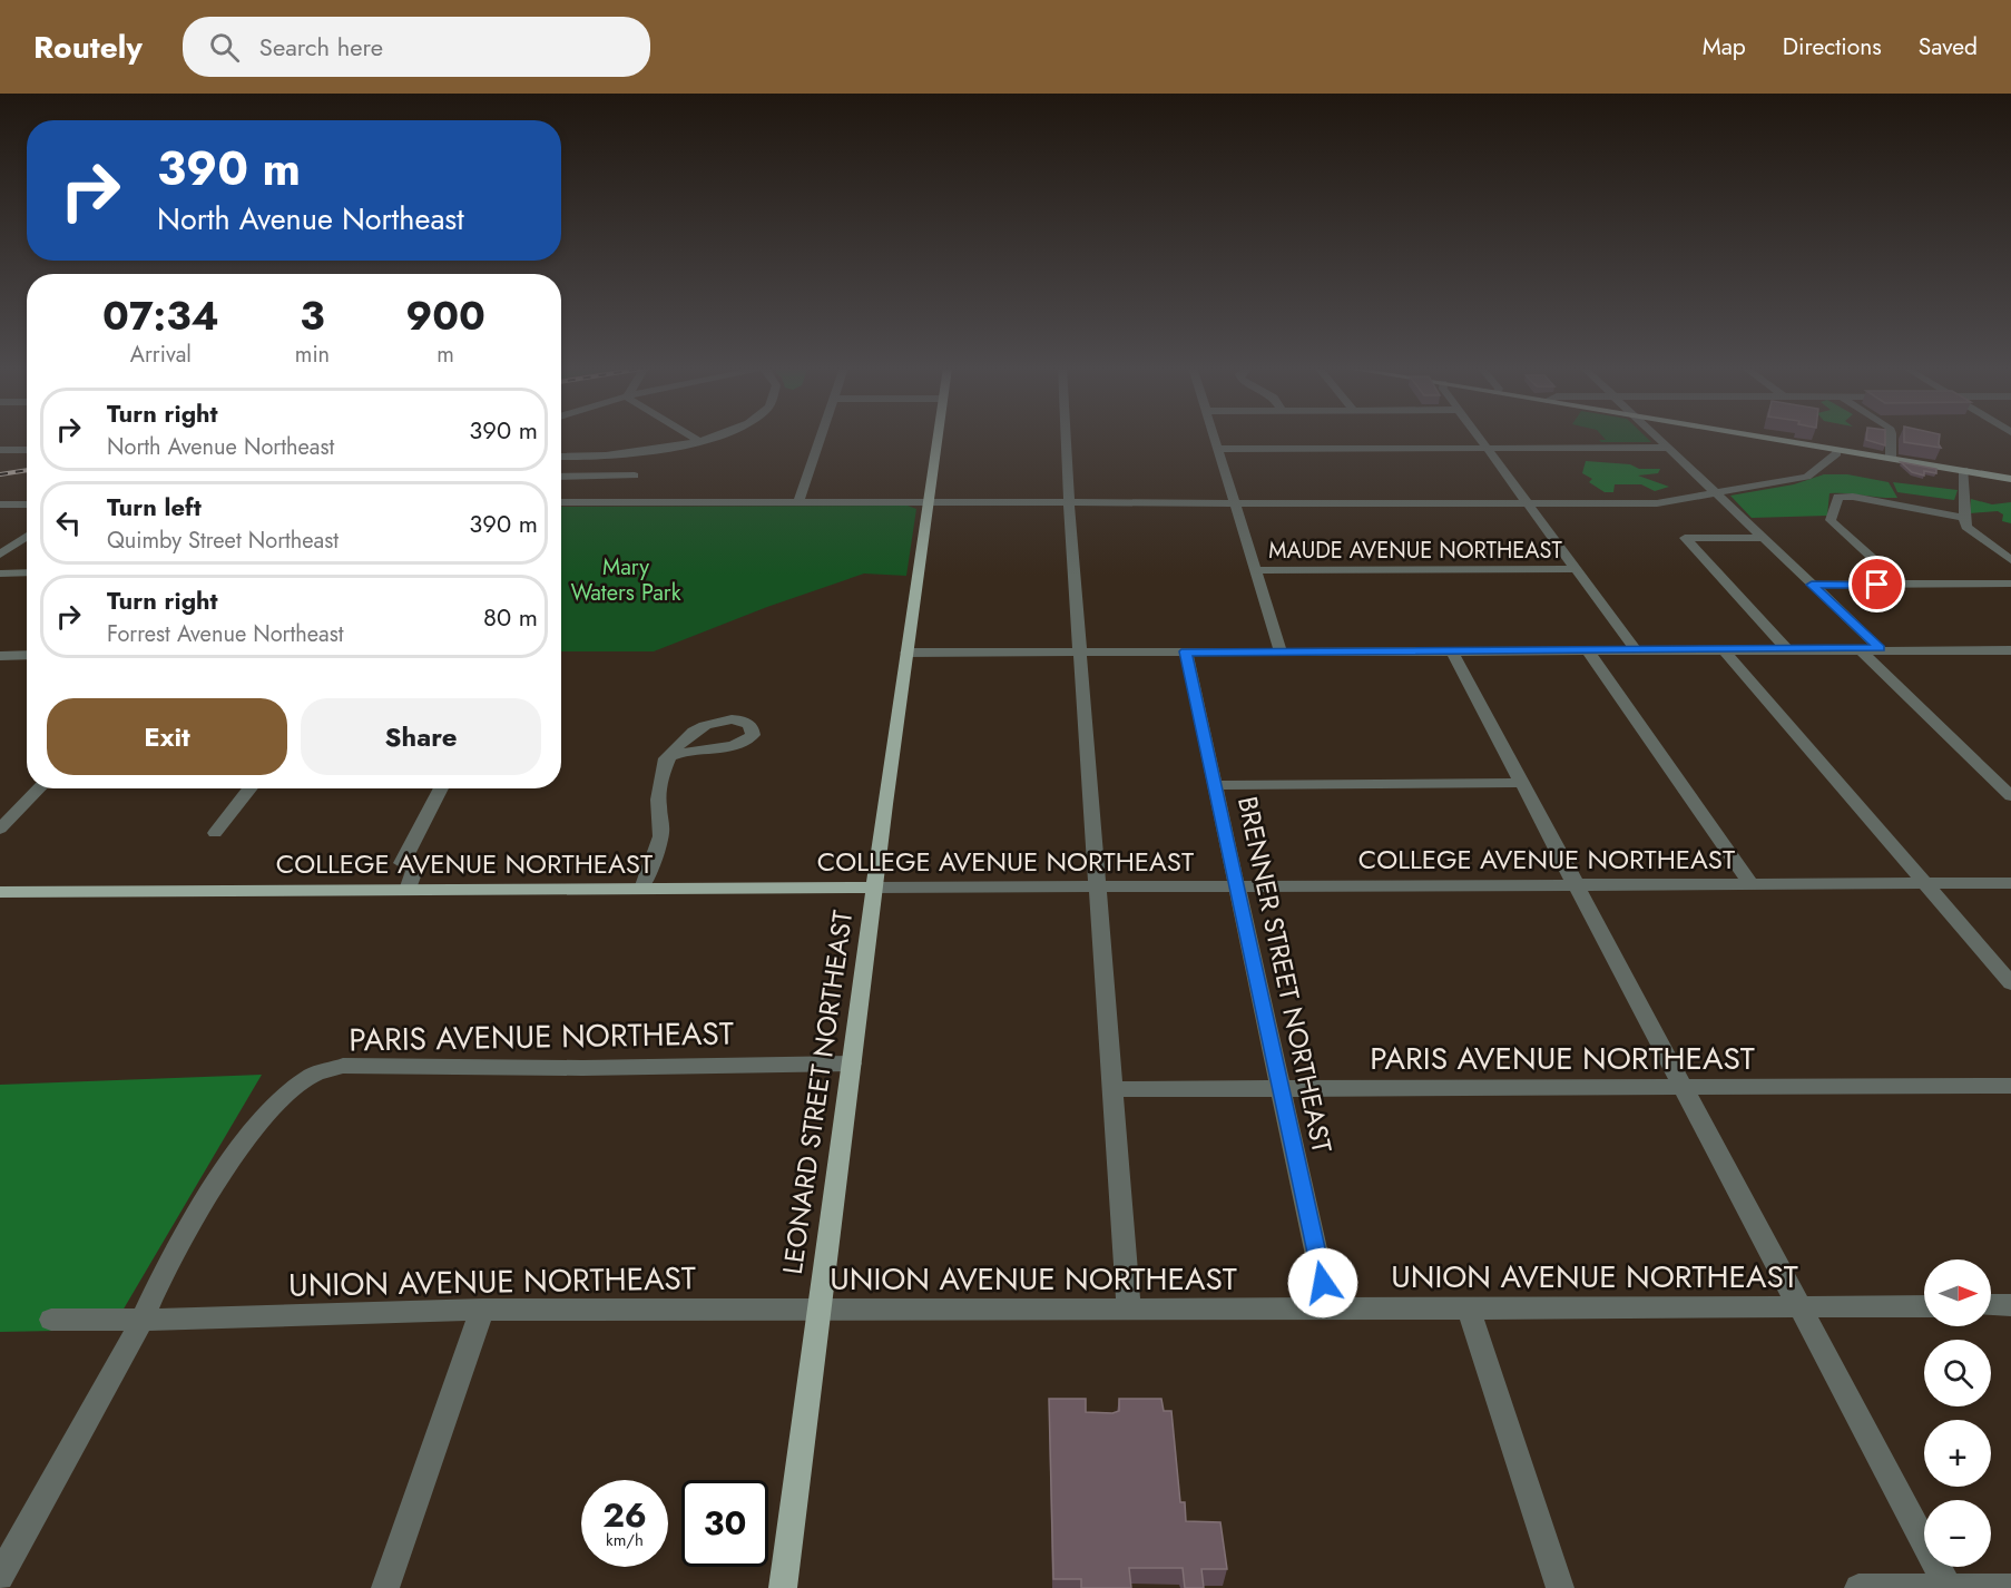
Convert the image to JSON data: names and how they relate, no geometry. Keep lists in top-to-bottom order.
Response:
{
  "streets": {
    "main road": ["COLLEGE AVENUE NORTHEAST", "LEONARD STREET NORTHEAST"],
    "street": [
      "MAUDE AVENUE NORTHEAST",
      "BRENNER STREET NORTHEAST",
      "PARIS AVENUE NORTHEAST",
      "UNION AVENUE NORTHEAST"
    ]
  },
  "crossings": [
    ["COLLEGE AVENUE NORTHEAST", "BRENNER STREET NORTHEAST"],
    ["COLLEGE AVENUE NORTHEAST", "LEONARD STREET NORTHEAST"],
    ["BRENNER STREET NORTHEAST", "PARIS AVENUE NORTHEAST"],
    ["BRENNER STREET NORTHEAST", "UNION AVENUE NORTHEAST"],
    ["PARIS AVENUE NORTHEAST", "LEONARD STREET NORTHEAST"],
    ["PARIS AVENUE NORTHEAST", "UNION AVENUE NORTHEAST"],
    ["LEONARD STREET NORTHEAST", "UNION AVENUE NORTHEAST"]
  ],
  "parks": ["Mary Waters Park"],
  "north": "right",
  "page": {
    "header": "Routely",
    "search": "Search here",
    "nav": ["Map", "Directions", "Saved"],
    "turn": ["390 m", "North Avenue Northeast"],
    "eta": [
      "07:34",
      "Arrival",
      "3",
      "min",
      "900",
      "m"
    ],
    "list": [
      {
        "name": "Turn right",
        "note": "North Avenue Northeast",
        "value": "390 m"
      },
      {
        "name": "Turn left",
        "note": "Quimby Street Northeast",
        "value": "390 m"
      },
      {
        "name": "Turn right",
        "note": "Forrest Avenue Northeast",
        "value": "80 m"
      }
    ],
    "buttons": ["Exit", "Share"],
    "map_buttons": ["+", "−"],
    "speed": "26 km/h",
    "limit": "30"
  }
}
